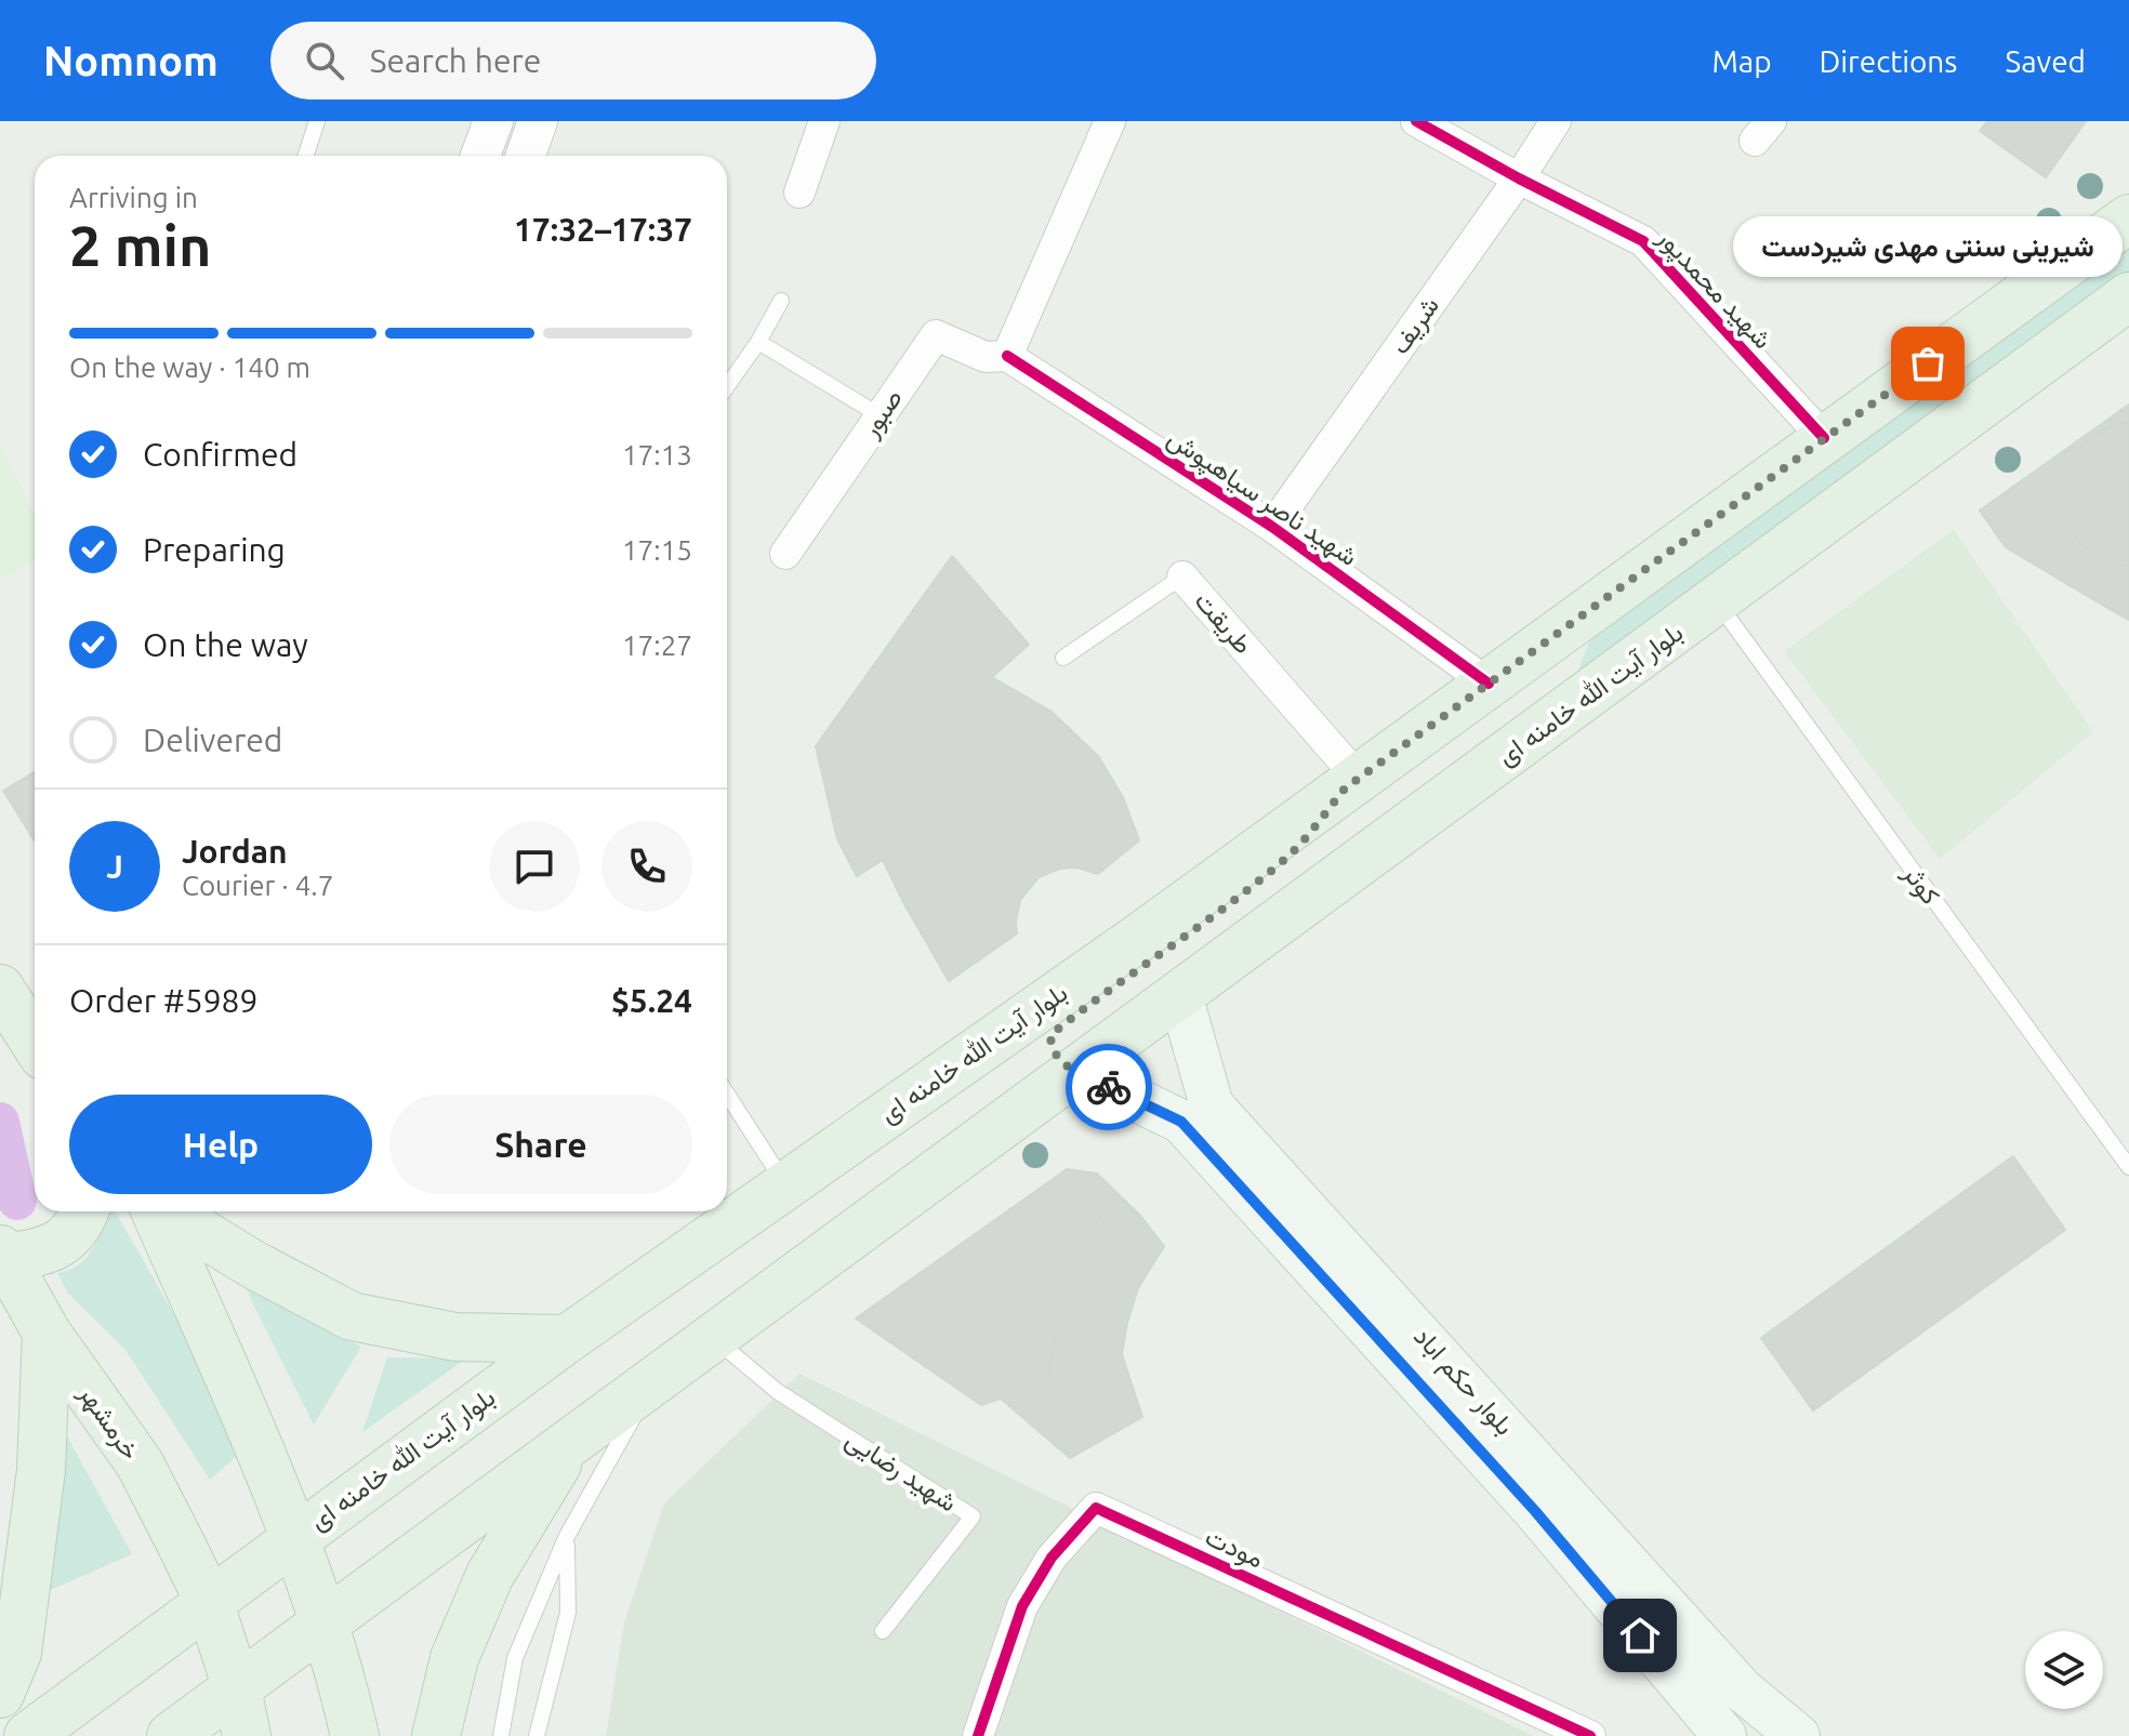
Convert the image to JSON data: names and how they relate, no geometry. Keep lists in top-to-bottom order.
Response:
{
  "streets": {
    "main road": ["بلوار آیت الله خامنه ای", "بلوار حکم اباد", "خرمشهر"],
    "street": [
      "شهید محمدپور",
      "شریف",
      "صبور",
      "شهید ناصر سیاهپوش",
      "طریقت",
      "مودت"
    ],
    "lane": ["کوثر", "شهید رضایی"]
  },
  "crossings": [
    ["شهید محمدپور", "شریف"],
    ["شهید محمدپور", "بلوار آیت الله خامنه ای"],
    ["شریف", "شهید ناصر سیاهپوش"],
    ["صبور", "شهید ناصر سیاهپوش"],
    ["شهید ناصر سیاهپوش", "بلوار آیت الله خامنه ای"],
    ["طریقت", "بلوار آیت الله خامنه ای"],
    ["بلوار آیت الله خامنه ای", "کوثر"],
    ["بلوار آیت الله خامنه ای", "بلوار حکم اباد"],
    ["بلوار آیت الله خامنه ای", "خرمشهر"],
    ["بلوار آیت الله خامنه ای", "شهید رضایی"]
  ],
  "places": ["شیرینی سنتی مهدی شیردست"],
  "page": {
    "header": "Nomnom",
    "search": "Search here",
    "nav": ["Map", "Directions", "Saved"],
    "heading": ["2 min", "Arriving in", "17:32–17:37"],
    "panel": [
      "Jordan",
      "Courier · 4.7",
      "Order #5989",
      "$5.24"
    ],
    "bubble": "شیرینی سنتی مهدی شیردست",
    "bar": "On the way · 140 m",
    "list": [
      ["Confirmed", "17:13"],
      ["Preparing", "17:15"],
      ["On the way", "17:27"],
      "Delivered"
    ],
    "round": "J",
    "buttons": ["Help", "Share"]
  }
}
